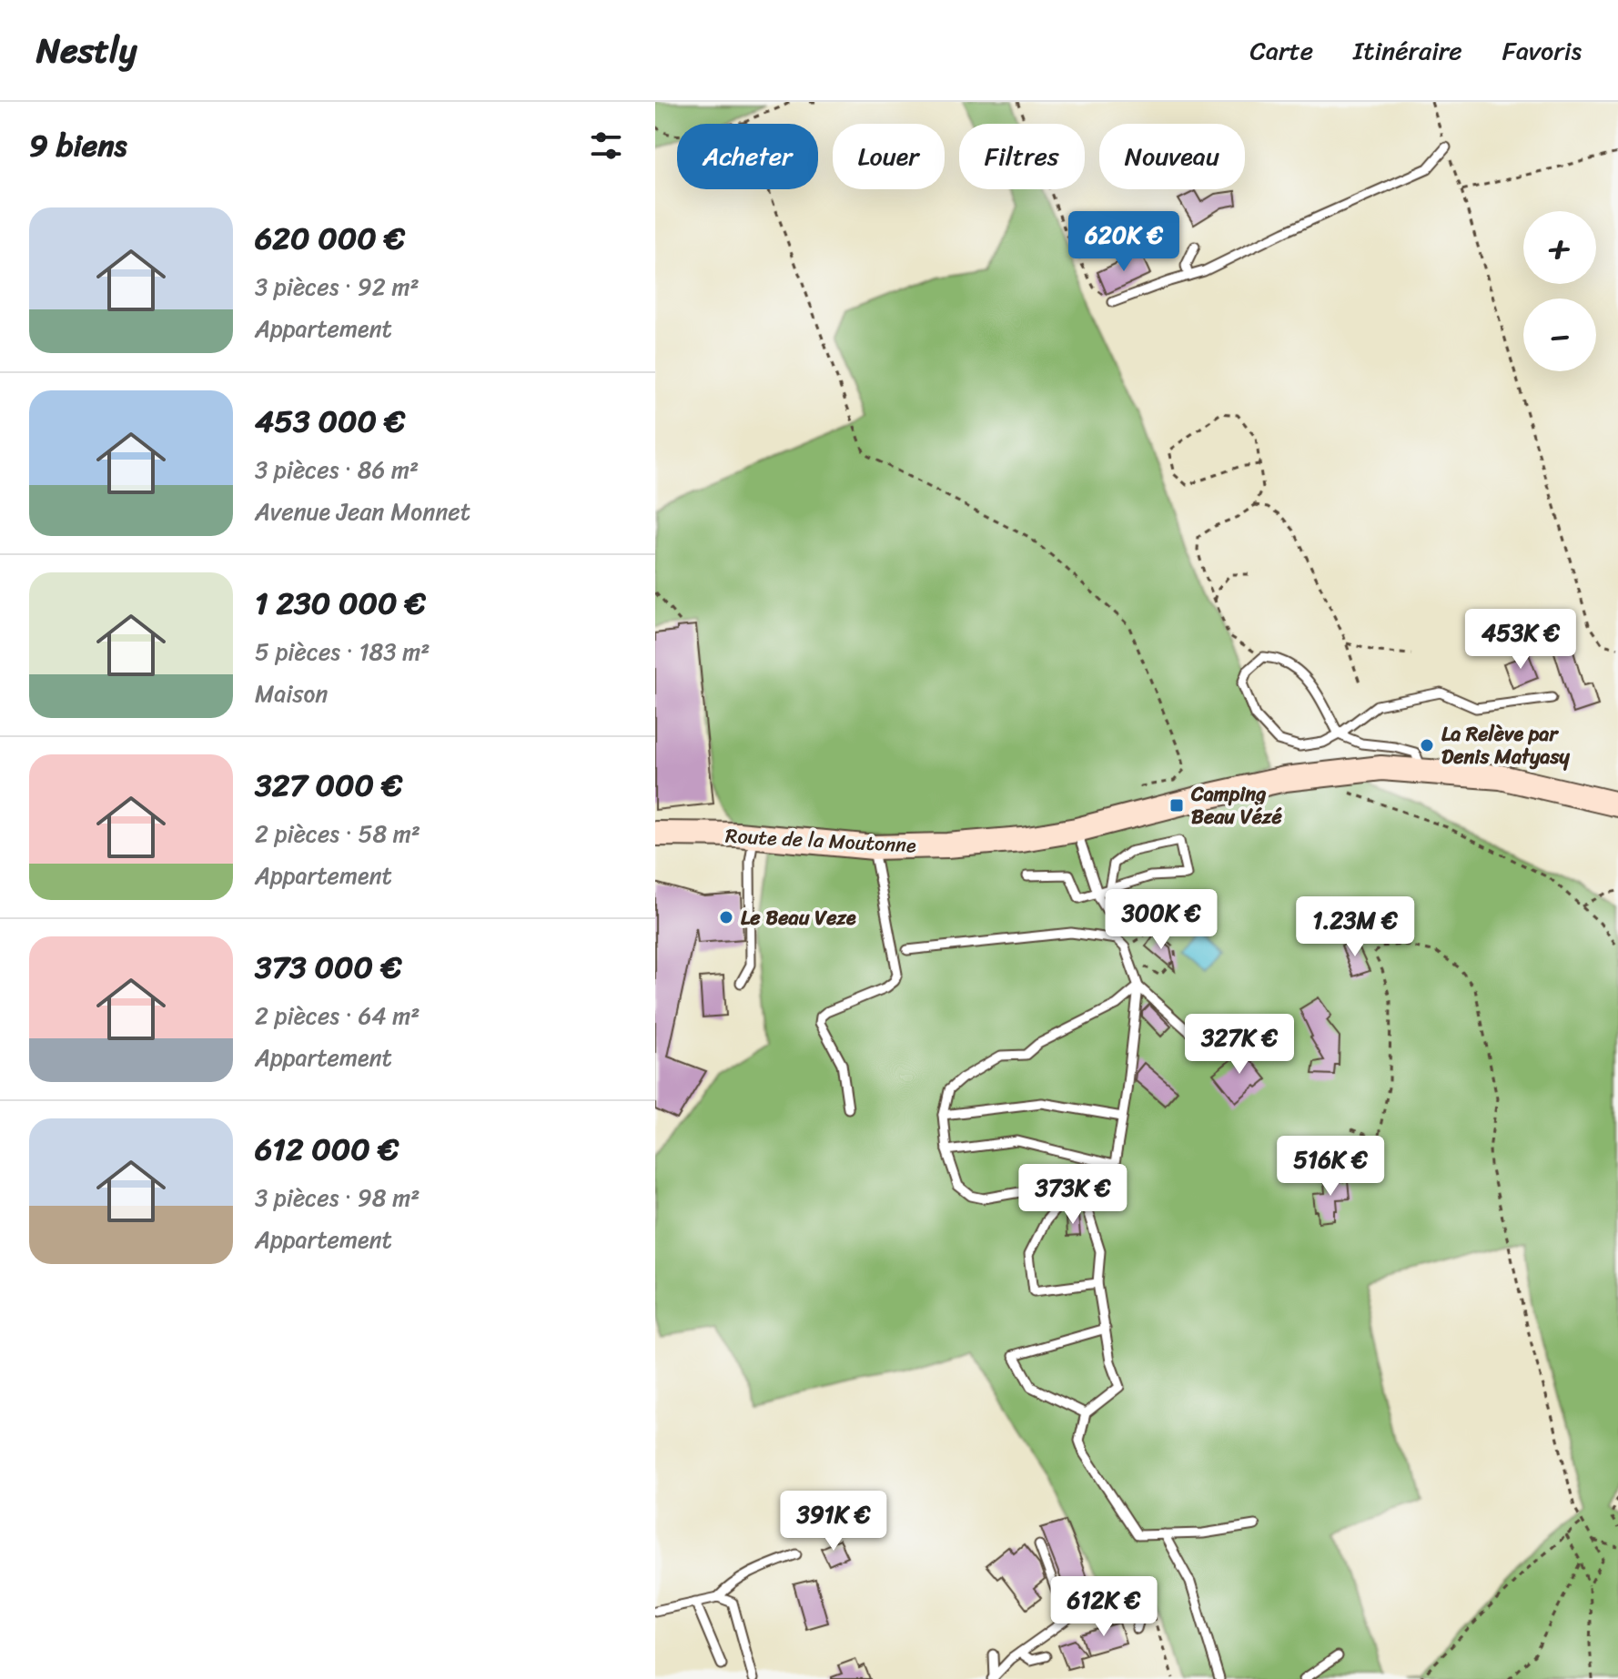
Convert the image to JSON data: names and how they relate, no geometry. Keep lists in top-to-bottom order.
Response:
{
  "streets": {
    "main road": ["Route de la Moutonne"]
  },
  "places": {
    "other": ["La Relève par Denis Matyasy", "Le Beau Veze"],
    "transit": ["Camping Beau Vézé"]
  },
  "page": {
    "header": "Nestly",
    "nav": ["Carte", "Itinéraire", "Favoris"],
    "heading": "9 biens",
    "chip": [
      "Acheter",
      "Louer",
      "Filtres",
      "Nouveau"
    ],
    "list": [
      {
        "name": "620 000 €",
        "note": "3 pièces · 92 m² · Appartement"
      },
      {
        "name": "453 000 €",
        "note": "3 pièces · 86 m² · Avenue Jean Monnet"
      },
      {
        "name": "1 230 000 €",
        "note": "5 pièces · 183 m² · Maison"
      },
      {
        "name": "327 000 €",
        "note": "2 pièces · 58 m² · Appartement"
      },
      {
        "name": "373 000 €",
        "note": "2 pièces · 64 m² · Appartement"
      },
      {
        "name": "612 000 €",
        "note": "3 pièces · 98 m² · Appartement"
      }
    ],
    "map_buttons": ["+", "−"],
    "price": [
      "620K €",
      "453K €",
      "300K €",
      "1.23M €",
      "327K €",
      "516K €",
      "373K €",
      "391K €",
      "612K €"
    ]
  }
}
